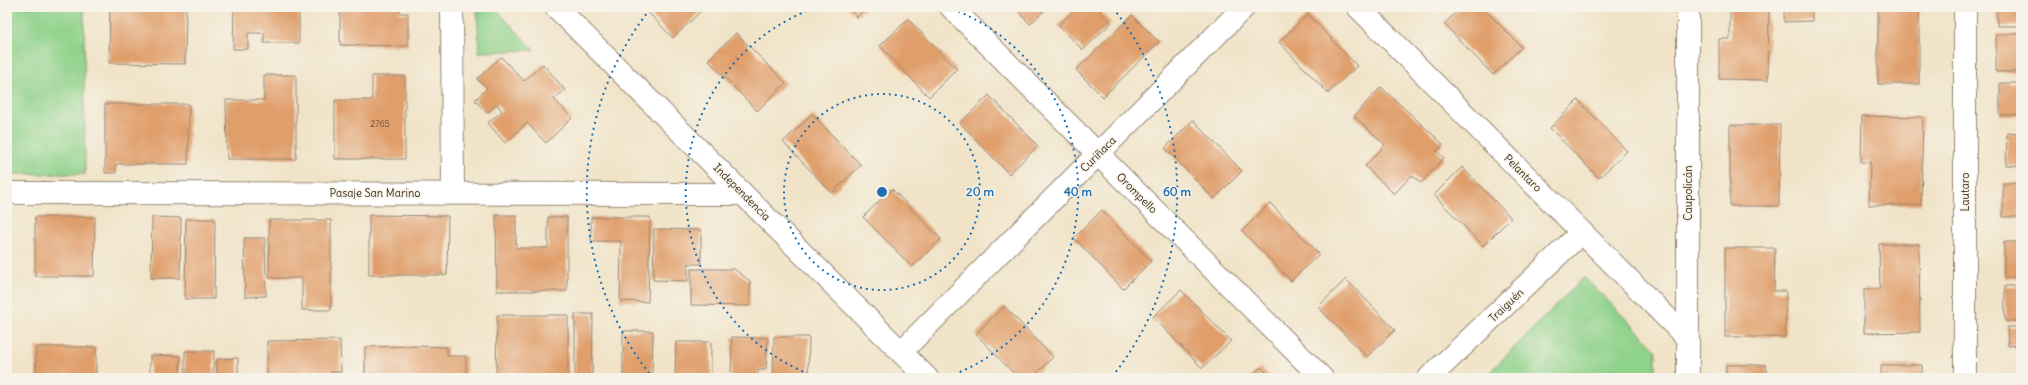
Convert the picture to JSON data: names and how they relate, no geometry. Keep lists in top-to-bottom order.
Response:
{
  "streets": {
    "street": [
      "Curiñaca",
      "Pelantaro",
      "Independencia",
      "Lautaro",
      "Pasaje San Marino",
      "Orompello",
      "Caupolicán",
      "Traiguén"
    ]
  },
  "crossings": [
    ["Curiñaca", "Independencia"],
    ["Curiñaca", "Orompello"],
    ["Pelantaro", "Caupolicán"],
    ["Pelantaro", "Traiguén"],
    ["Independencia", "Pasaje San Marino"]
  ],
  "house_numbers": ["2765"],
  "rings": ["20 m", "40 m", "60 m"]
}
